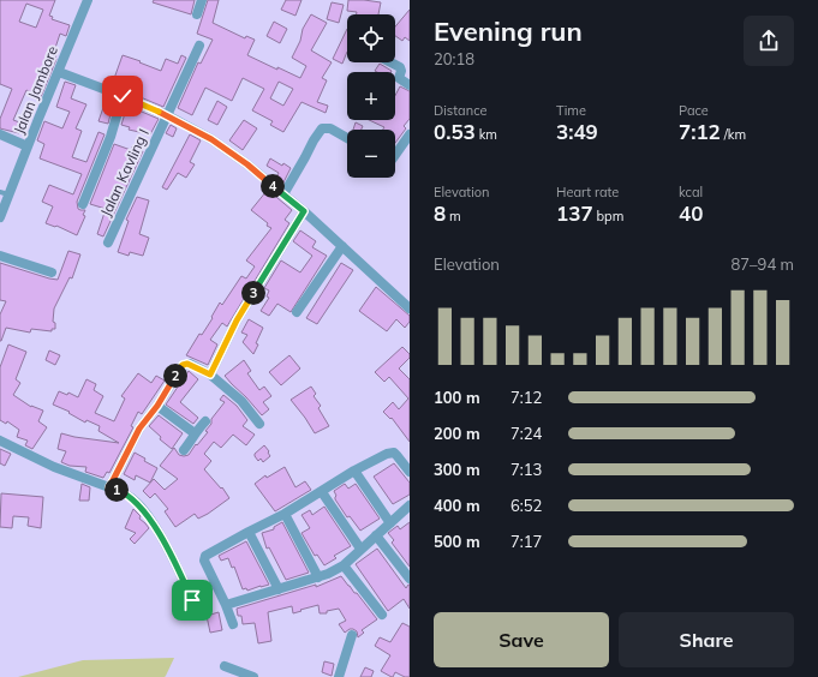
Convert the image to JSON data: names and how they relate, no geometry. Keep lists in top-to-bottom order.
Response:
{
  "streets": {
    "street": ["Jalan Jambore", "Jalan Kavling I"]
  },
  "page": {
    "heading": ["Evening run", "20:18"],
    "map_buttons": ["+", "−"],
    "stats": [
      ["Distance", "0.53 km"],
      ["Time", "3:49"],
      ["Pace", "7:12 /km"],
      ["Elevation", "8 m"],
      ["Heart rate", "137 bpm"],
      ["kcal", "40"]
    ],
    "pins": [
      "4",
      "3",
      "2",
      "1"
    ],
    "chart": ["Elevation", "87–94 m"],
    "list": [
      {
        "name": "100 m",
        "note": "7:12"
      },
      {
        "name": "200 m",
        "note": "7:24"
      },
      {
        "name": "300 m",
        "note": "7:13"
      },
      {
        "name": "400 m",
        "note": "6:52"
      },
      {
        "name": "500 m",
        "note": "7:17"
      }
    ],
    "buttons": ["Save", "Share"]
  }
}
